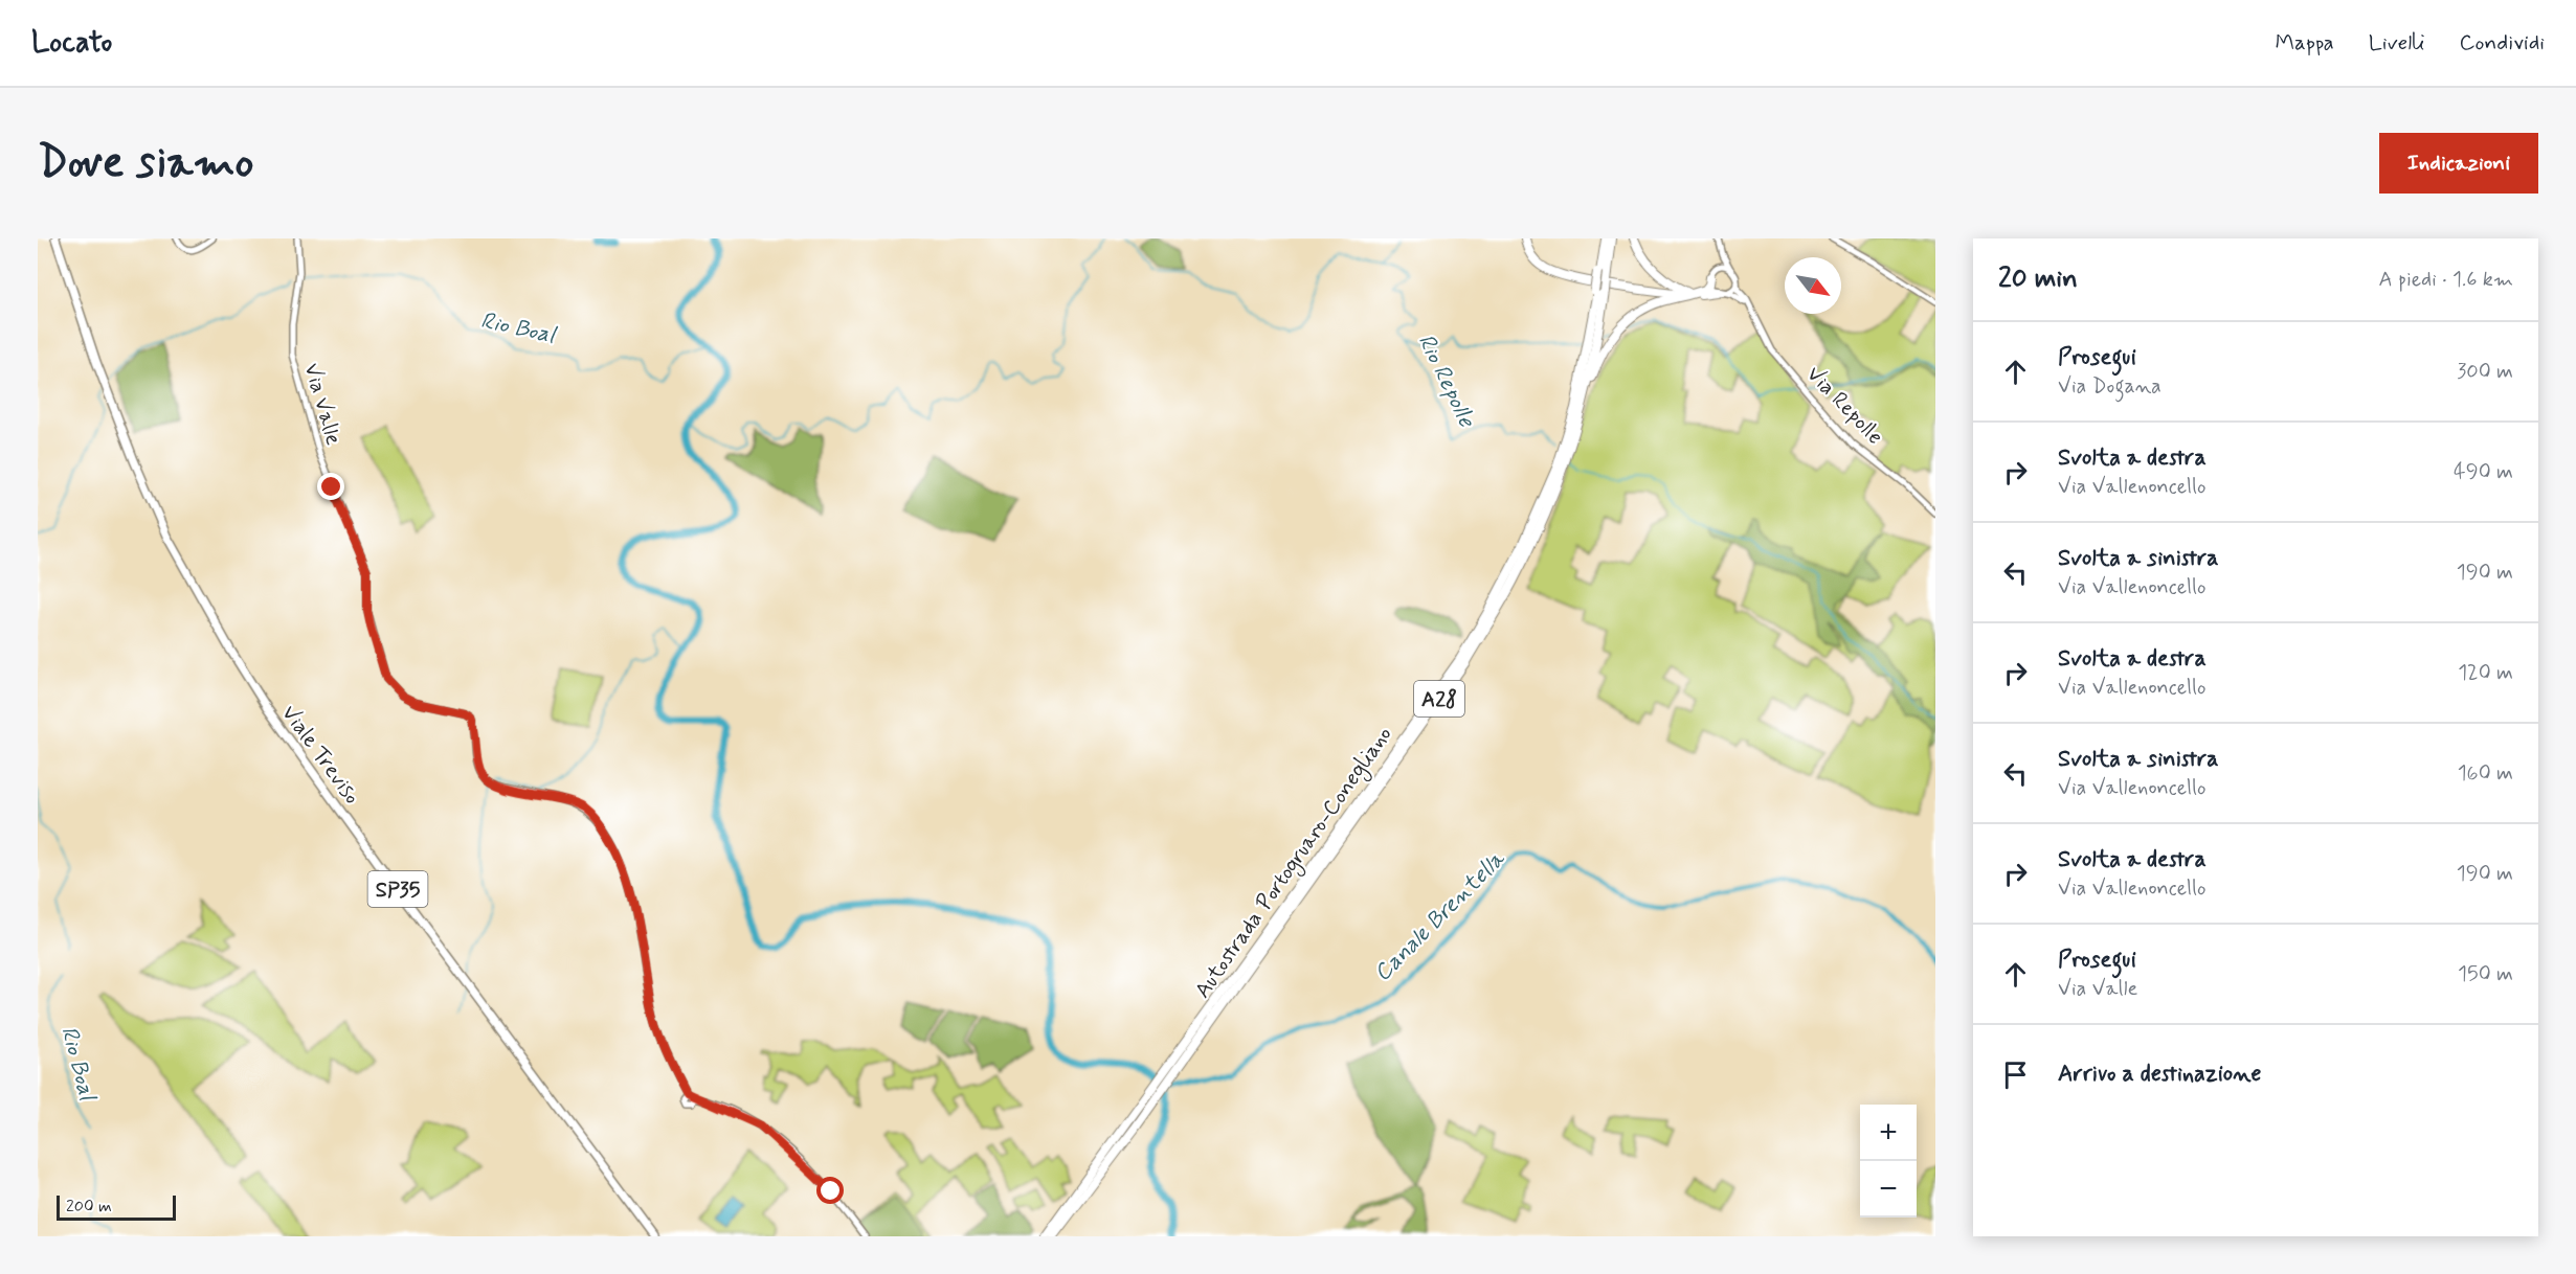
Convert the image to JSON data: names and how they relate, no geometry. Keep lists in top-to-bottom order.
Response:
{
  "streets": {
    "highway": ["A28", "Autostrada Portogruaro-Conegliano"],
    "main road": ["Viale Treviso", "SP35"],
    "street": ["Via Valle", "Via Repolle"]
  },
  "water": ["Rio Boal", "Rio Repolle", "Canale Brentella"],
  "scale_bar": "200 m",
  "north": "bottom right",
  "page": {
    "header": "Locato",
    "nav": ["Mappa", "Livelli", "Condividi"],
    "buttons": "Indicazioni",
    "title": "Dove siamo",
    "heading": ["20 min", "A piedi · 1.6 km"],
    "list": [
      ["Prosegui", "Via Dogana", "300 m"],
      ["Svolta a destra", "Via Vallenoncello", "490 m"],
      ["Svolta a sinistra", "Via Vallenoncello", "190 m"],
      ["Svolta a destra", "Via Vallenoncello", "120 m"],
      ["Svolta a sinistra", "Via Vallenoncello", "160 m"],
      ["Svolta a destra", "Via Vallenoncello", "190 m"],
      ["Prosegui", "Via Valle", "150 m"],
      "Arrivo a destinazione"
    ],
    "map_buttons": ["+", "−"],
    "scale": "200 m"
  }
}
